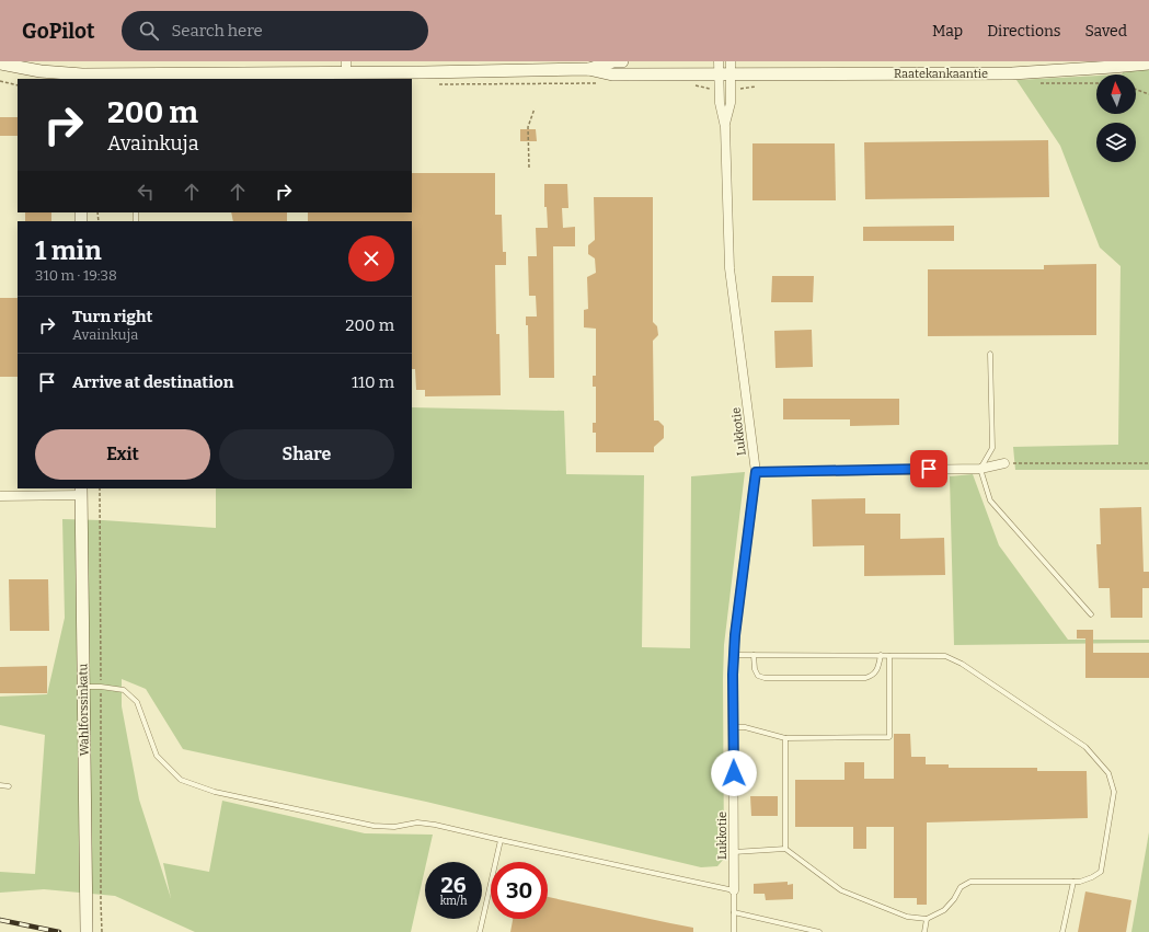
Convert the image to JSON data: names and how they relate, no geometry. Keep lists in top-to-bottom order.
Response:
{
  "streets": {
    "main road": ["Raatekankaantie", "Wahlforssinkatu"],
    "street": ["Lukkotie"]
  },
  "north": "top",
  "page": {
    "header": "GoPilot",
    "search": "Search here",
    "nav": ["Map", "Directions", "Saved"],
    "turn": ["200 m", "Avainkuja"],
    "heading": ["1 min", "310 m · 19:38"],
    "list": [
      {
        "name": "Turn right",
        "note": "Avainkuja",
        "value": "200 m"
      },
      {
        "name": "Arrive at destination",
        "value": "110 m"
      }
    ],
    "buttons": ["Exit", "Share"],
    "speed": "26 km/h",
    "limit": "30"
  }
}
